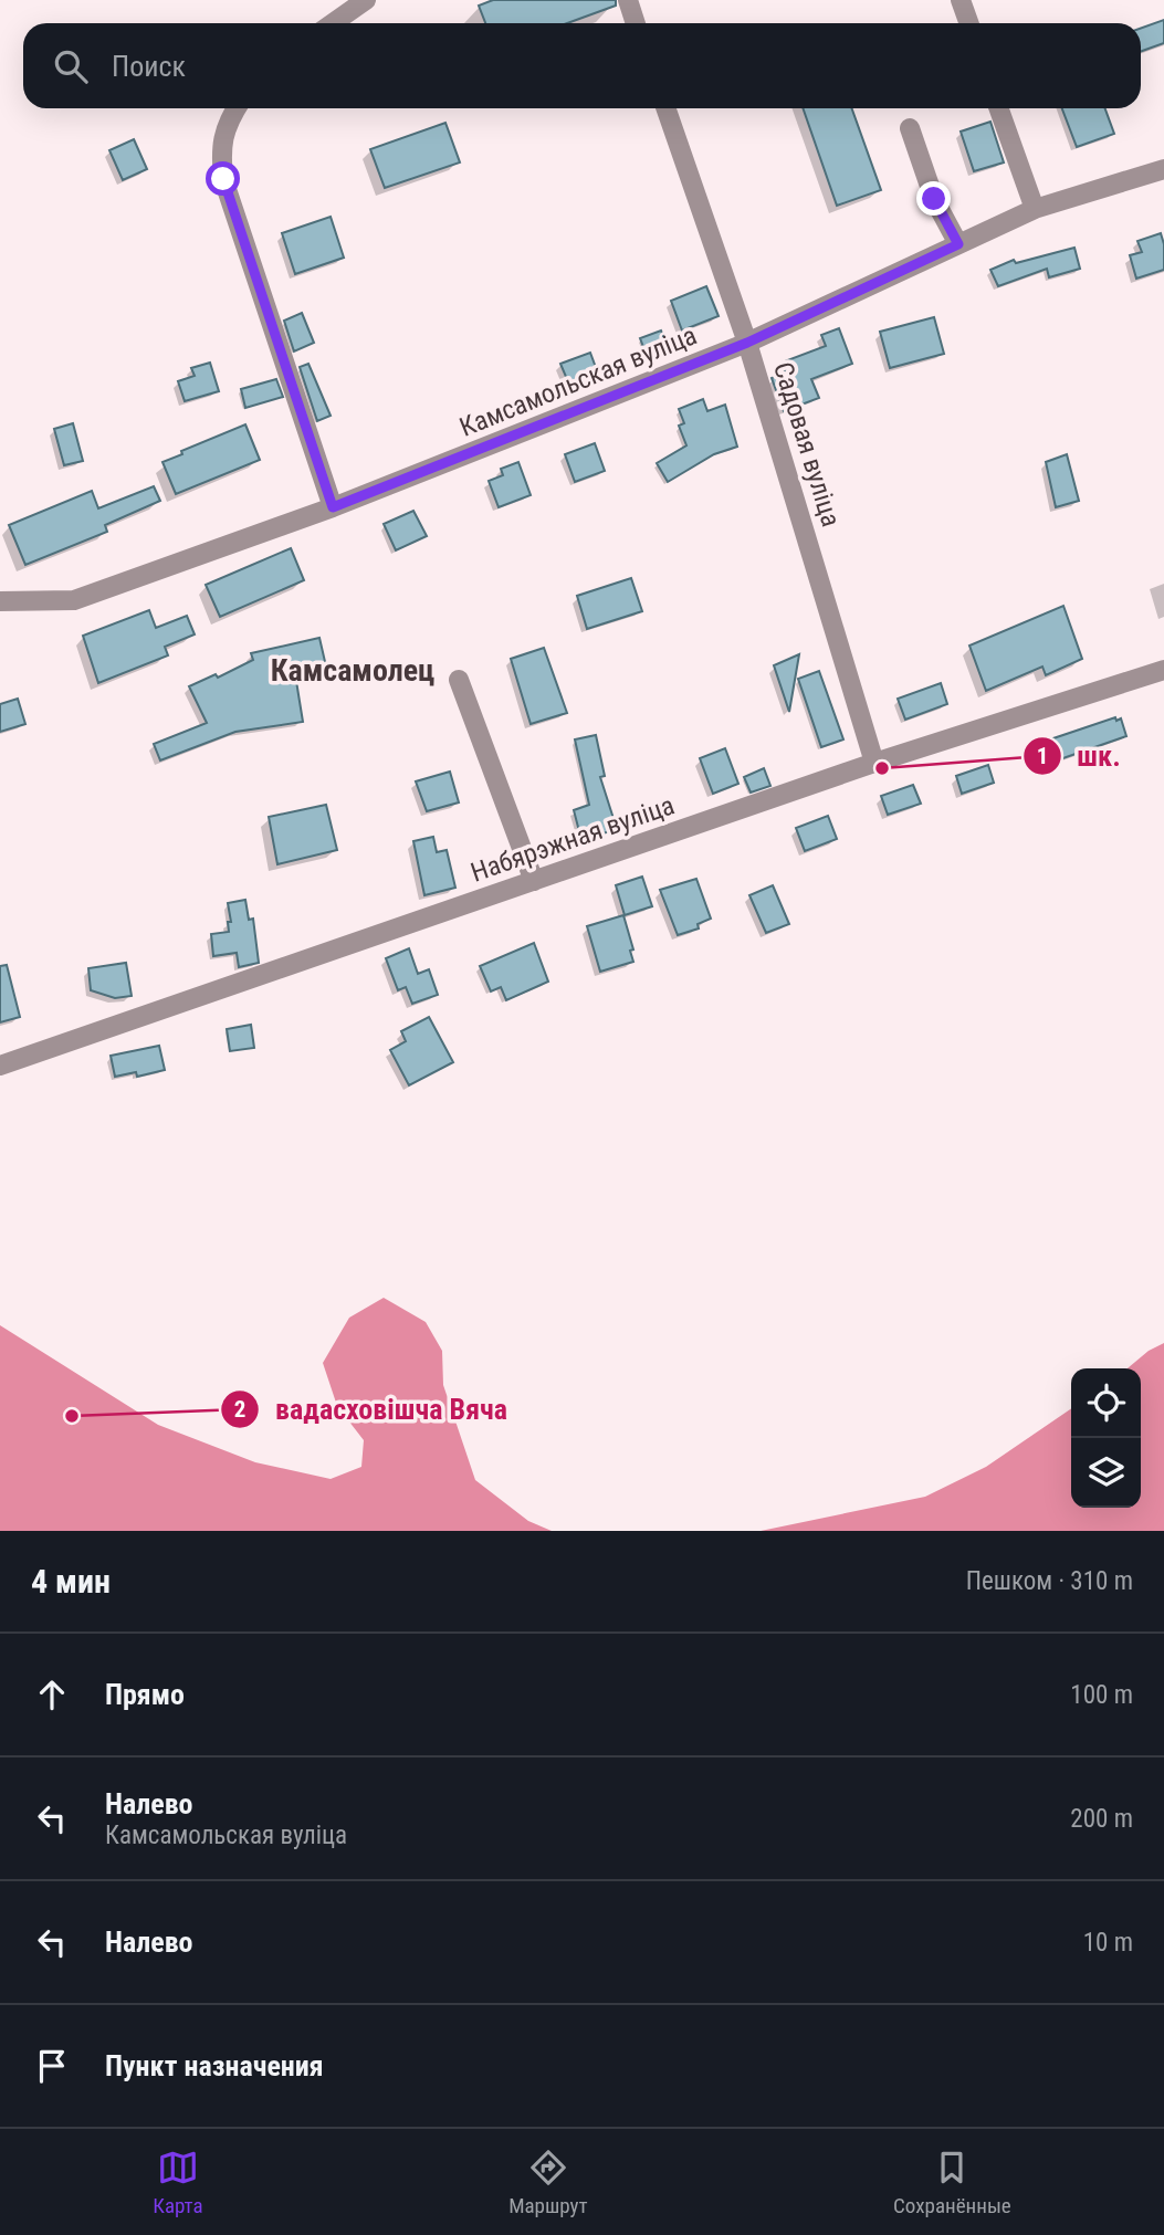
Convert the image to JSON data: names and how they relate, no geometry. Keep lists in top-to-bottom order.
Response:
{
  "streets": {
    "street": ["Камсамольская вуліца", "Садовая вуліца", "Набярэжная вуліца"]
  },
  "crossings": [
    ["Камсамольская вуліца", "Садовая вуліца"],
    ["Садовая вуліца", "Набярэжная вуліца"]
  ],
  "districts": ["Камсамолец"],
  "places": ["шк.", "вадасховішча Вяча"],
  "page": {
    "search": "Поиск",
    "heading": ["4 мин", "Пешком · 310 m"],
    "list": [
      ["Прямо", "100 m"],
      ["Налево", "Камсамольская вуліца", "200 m"],
      ["Налево", "10 m"],
      "Пункт назначения"
    ],
    "nav": ["Карта", "Маршрут", "Сохранённые"]
  }
}
